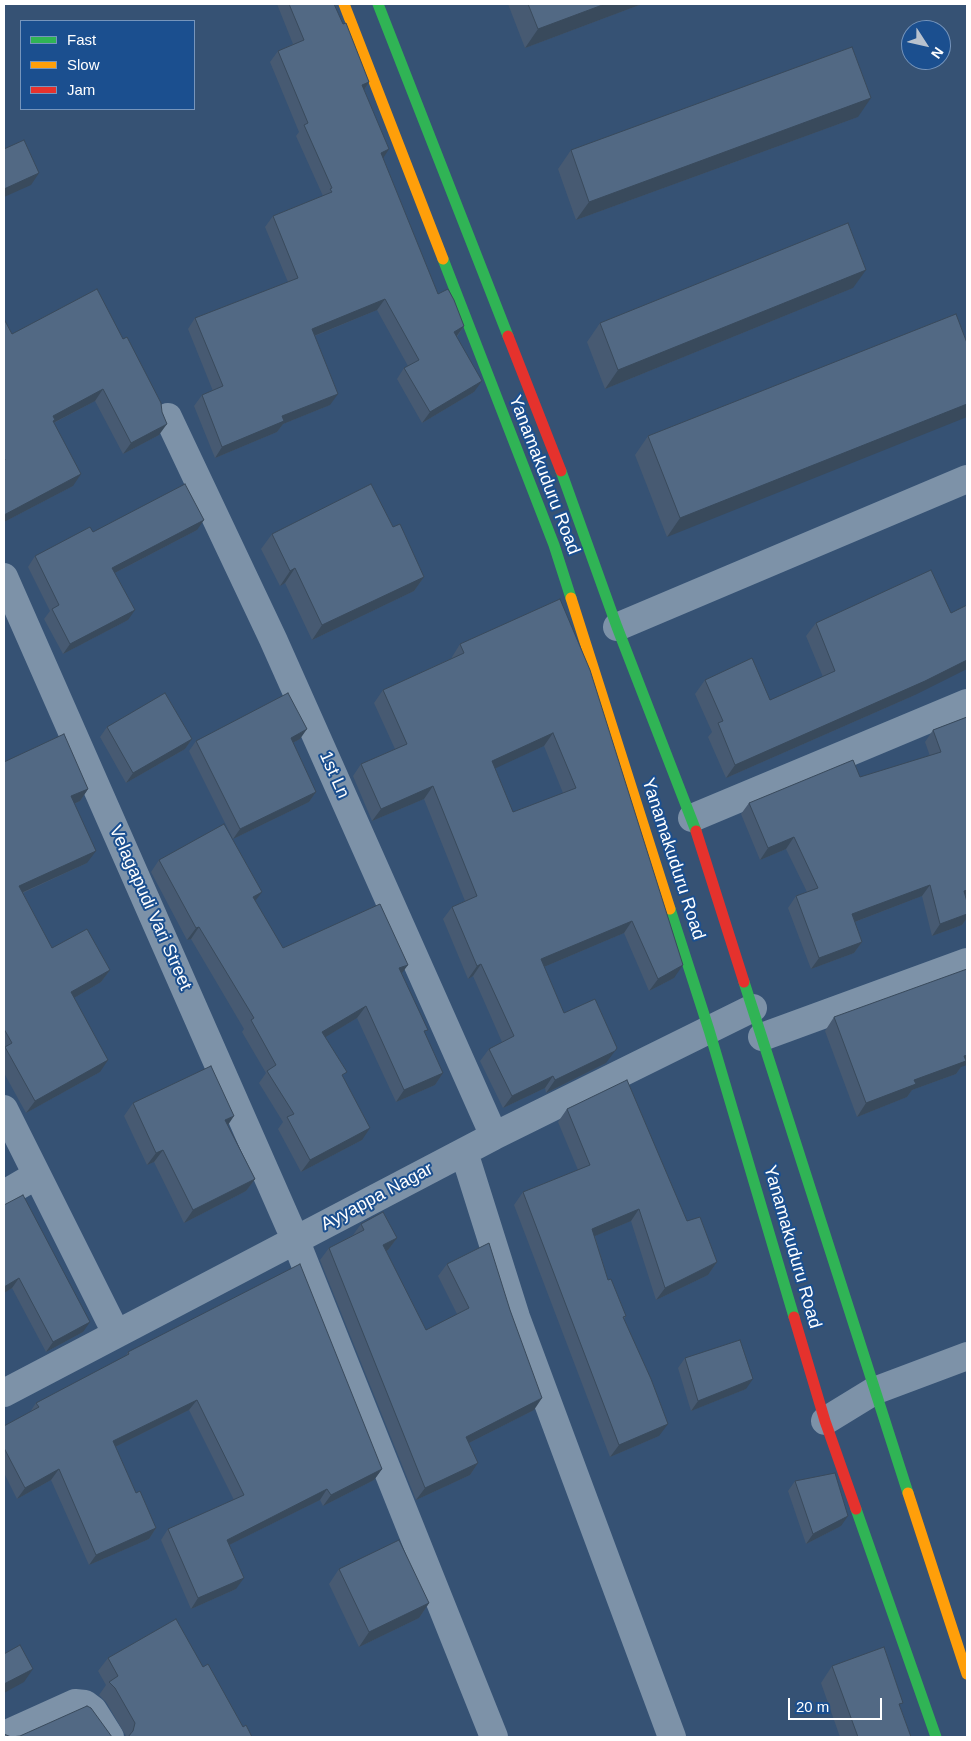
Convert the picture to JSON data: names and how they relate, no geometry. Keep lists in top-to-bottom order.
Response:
{
  "streets": {
    "street": [
      "Yanamakuduru Road",
      "1st Ln",
      "Velagapudi Vari Street",
      "Ayyappa Nagar"
    ]
  },
  "crossings": [
    ["Yanamakuduru Road", "Ayyappa Nagar"],
    ["1st Ln", "Ayyappa Nagar"],
    ["Velagapudi Vari Street", "Ayyappa Nagar"]
  ],
  "legend": ["Fast", "Slow", "Jam"],
  "scale_bar": "20 m",
  "north": "bottom right"
}
